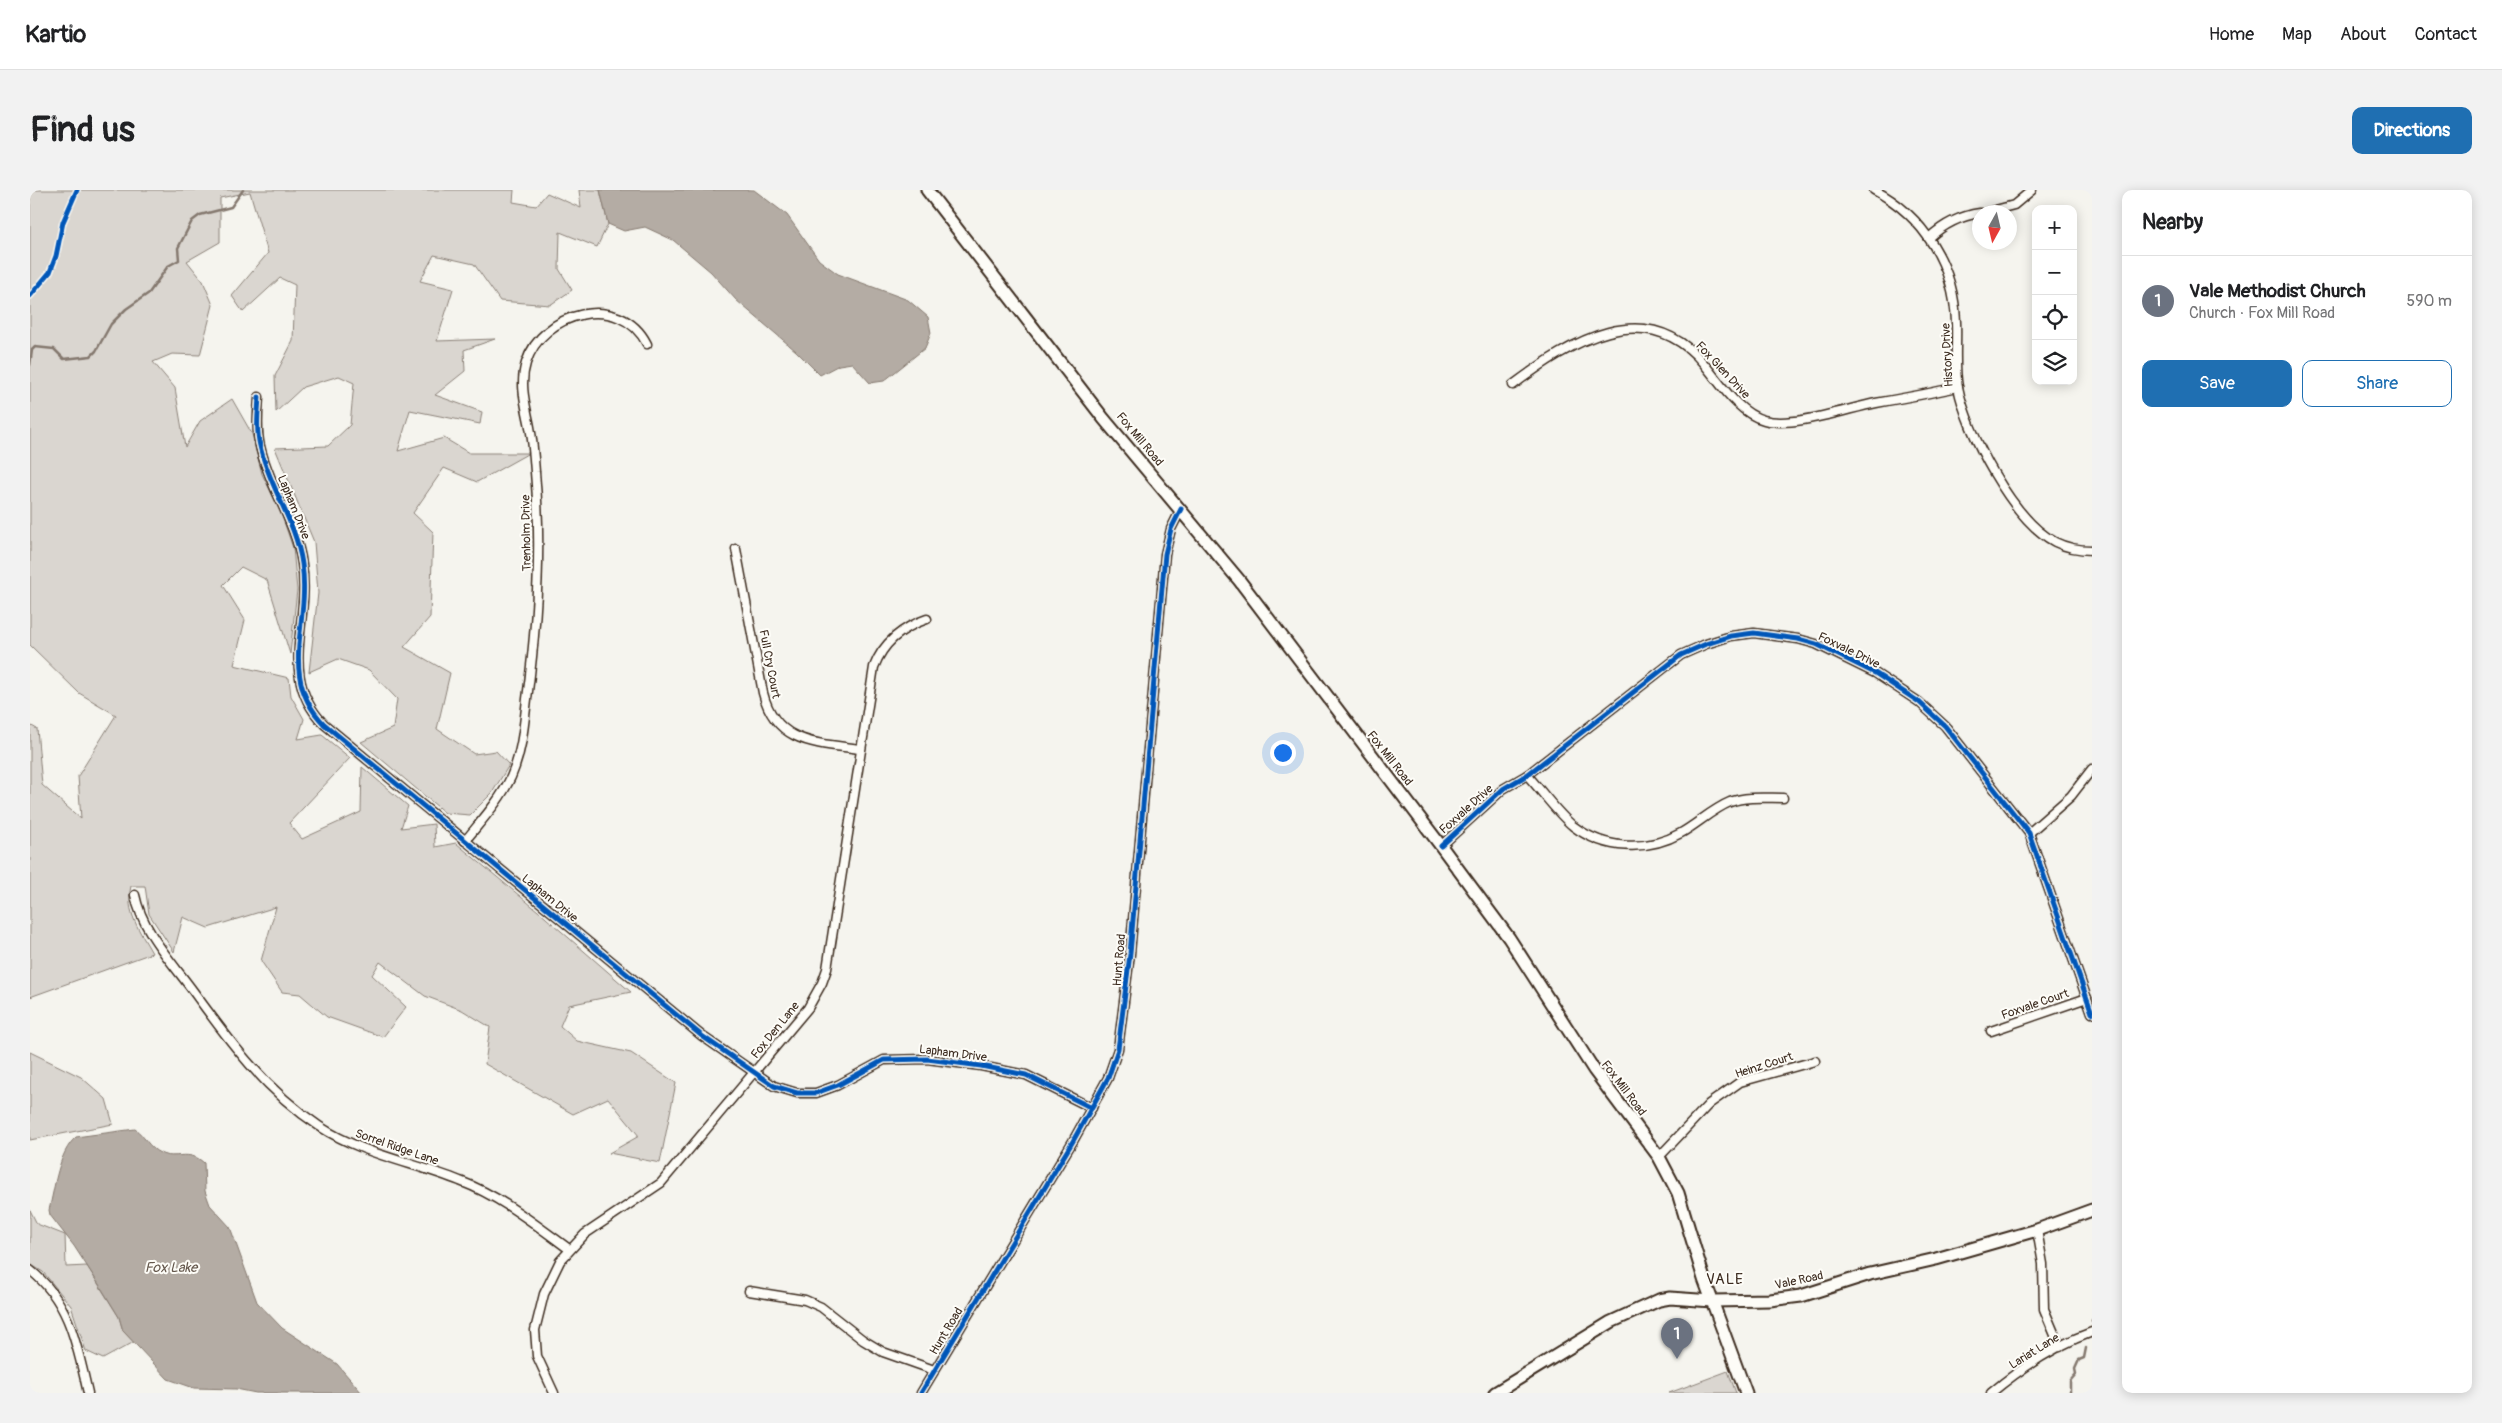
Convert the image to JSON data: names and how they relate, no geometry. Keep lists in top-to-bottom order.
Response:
{
  "streets": {
    "main road": ["Fox Mill Road", "Vale Road"],
    "street": [
      "History Drive",
      "Fox Glen Drive",
      "Lapham Drive",
      "Trenholm Drive",
      "Foxvale Drive",
      "Full Cry Court",
      "Hunt Road",
      "Foxvale Court",
      "Fox Den Lane",
      "Heinz Court",
      "Sorrel Ridge Lane",
      "Lariat Lane"
    ]
  },
  "crossings": [
    ["History Drive", "Fox Glen Drive"],
    ["Fox Mill Road", "Foxvale Drive"],
    ["Fox Mill Road", "Hunt Road"],
    ["Fox Mill Road", "Heinz Court"],
    ["Fox Mill Road", "Vale Road"],
    ["Lapham Drive", "Trenholm Drive"],
    ["Lapham Drive", "Hunt Road"],
    ["Lapham Drive", "Fox Den Lane"],
    ["Foxvale Drive", "Foxvale Court"],
    ["Full Cry Court", "Fox Den Lane"],
    ["Fox Den Lane", "Sorrel Ridge Lane"]
  ],
  "districts": ["VALE"],
  "water": ["Fox Lake"],
  "north": "bottom",
  "page": {
    "header": "Kartio",
    "nav": [
      "Home",
      "Map",
      "About",
      "Contact"
    ],
    "buttons": [
      "Directions",
      ["Save", "Share"]
    ],
    "title": "Find us",
    "heading": "Nearby",
    "map_buttons": ["+", "−"],
    "list": [
      {
        "mark": "1",
        "name": "Vale Methodist Church",
        "note": "Church · Fox Mill Road",
        "value": "590 m"
      }
    ],
    "pins": "1"
  }
}
